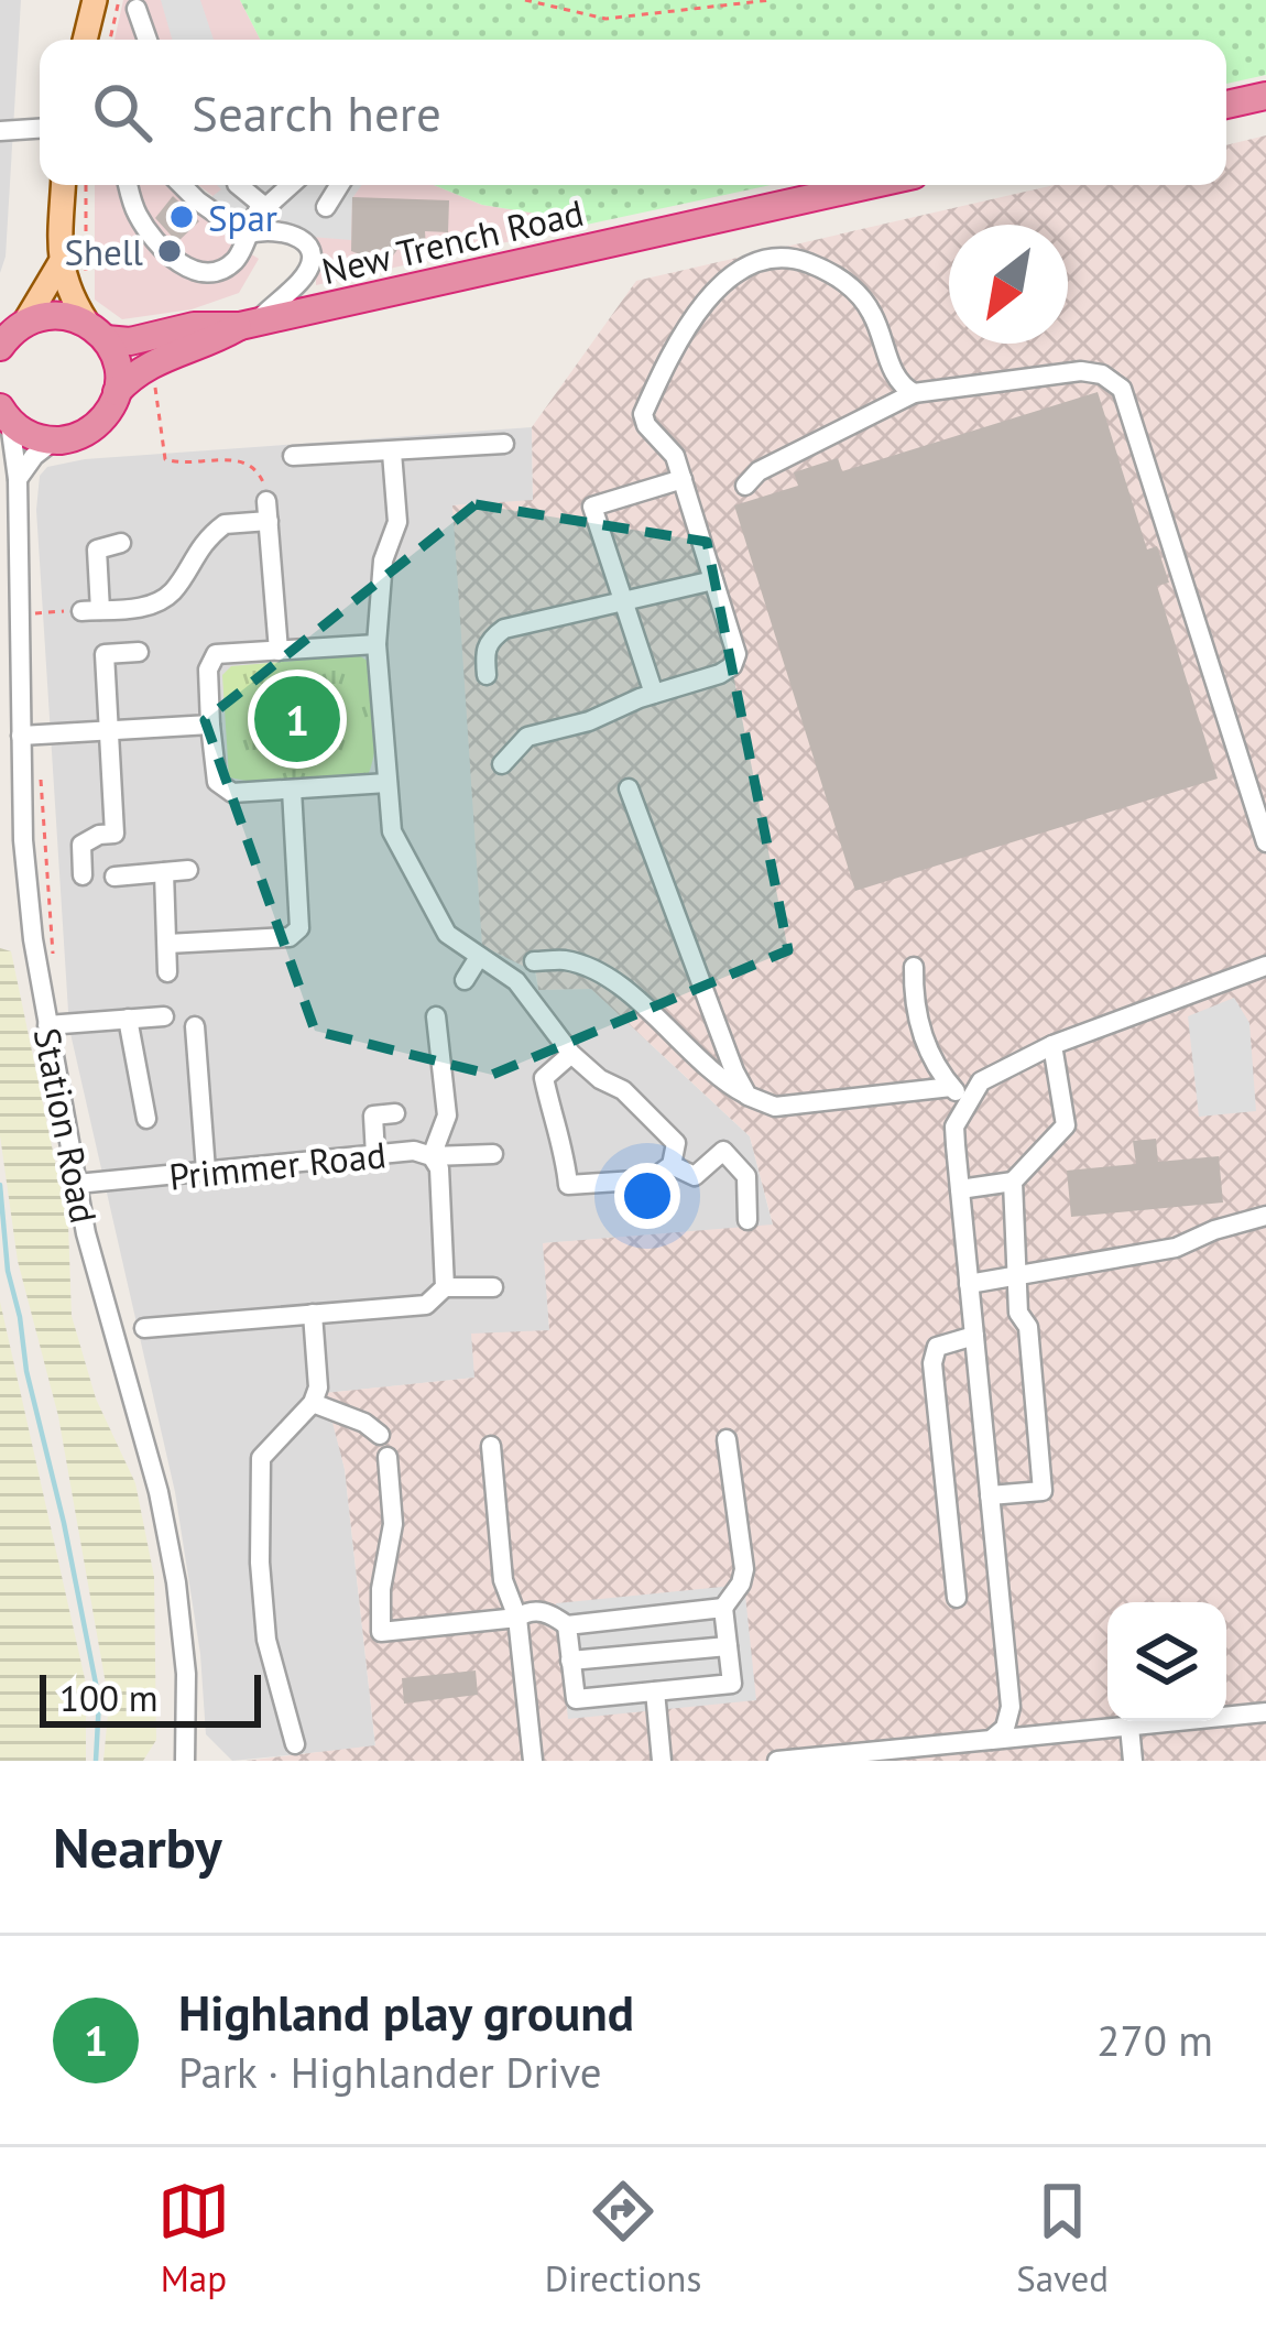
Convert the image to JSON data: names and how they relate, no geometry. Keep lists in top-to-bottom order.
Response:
{
  "streets": {
    "highway": ["New Trench Road"],
    "street": ["Station Road", "Primmer Road"]
  },
  "crossings": [
    ["Station Road", "Primmer Road"]
  ],
  "places": ["Spar", "Shell"],
  "scale_bar": "100 m",
  "north": "bottom left",
  "page": {
    "search": "Search here",
    "pins": "1",
    "scale": "100 m",
    "heading": "Nearby",
    "list": [
      {
        "mark": "1",
        "name": "Highland play ground",
        "note": "Park · Highlander Drive",
        "value": "270 m"
      }
    ],
    "nav": ["Map", "Directions", "Saved"]
  }
}
